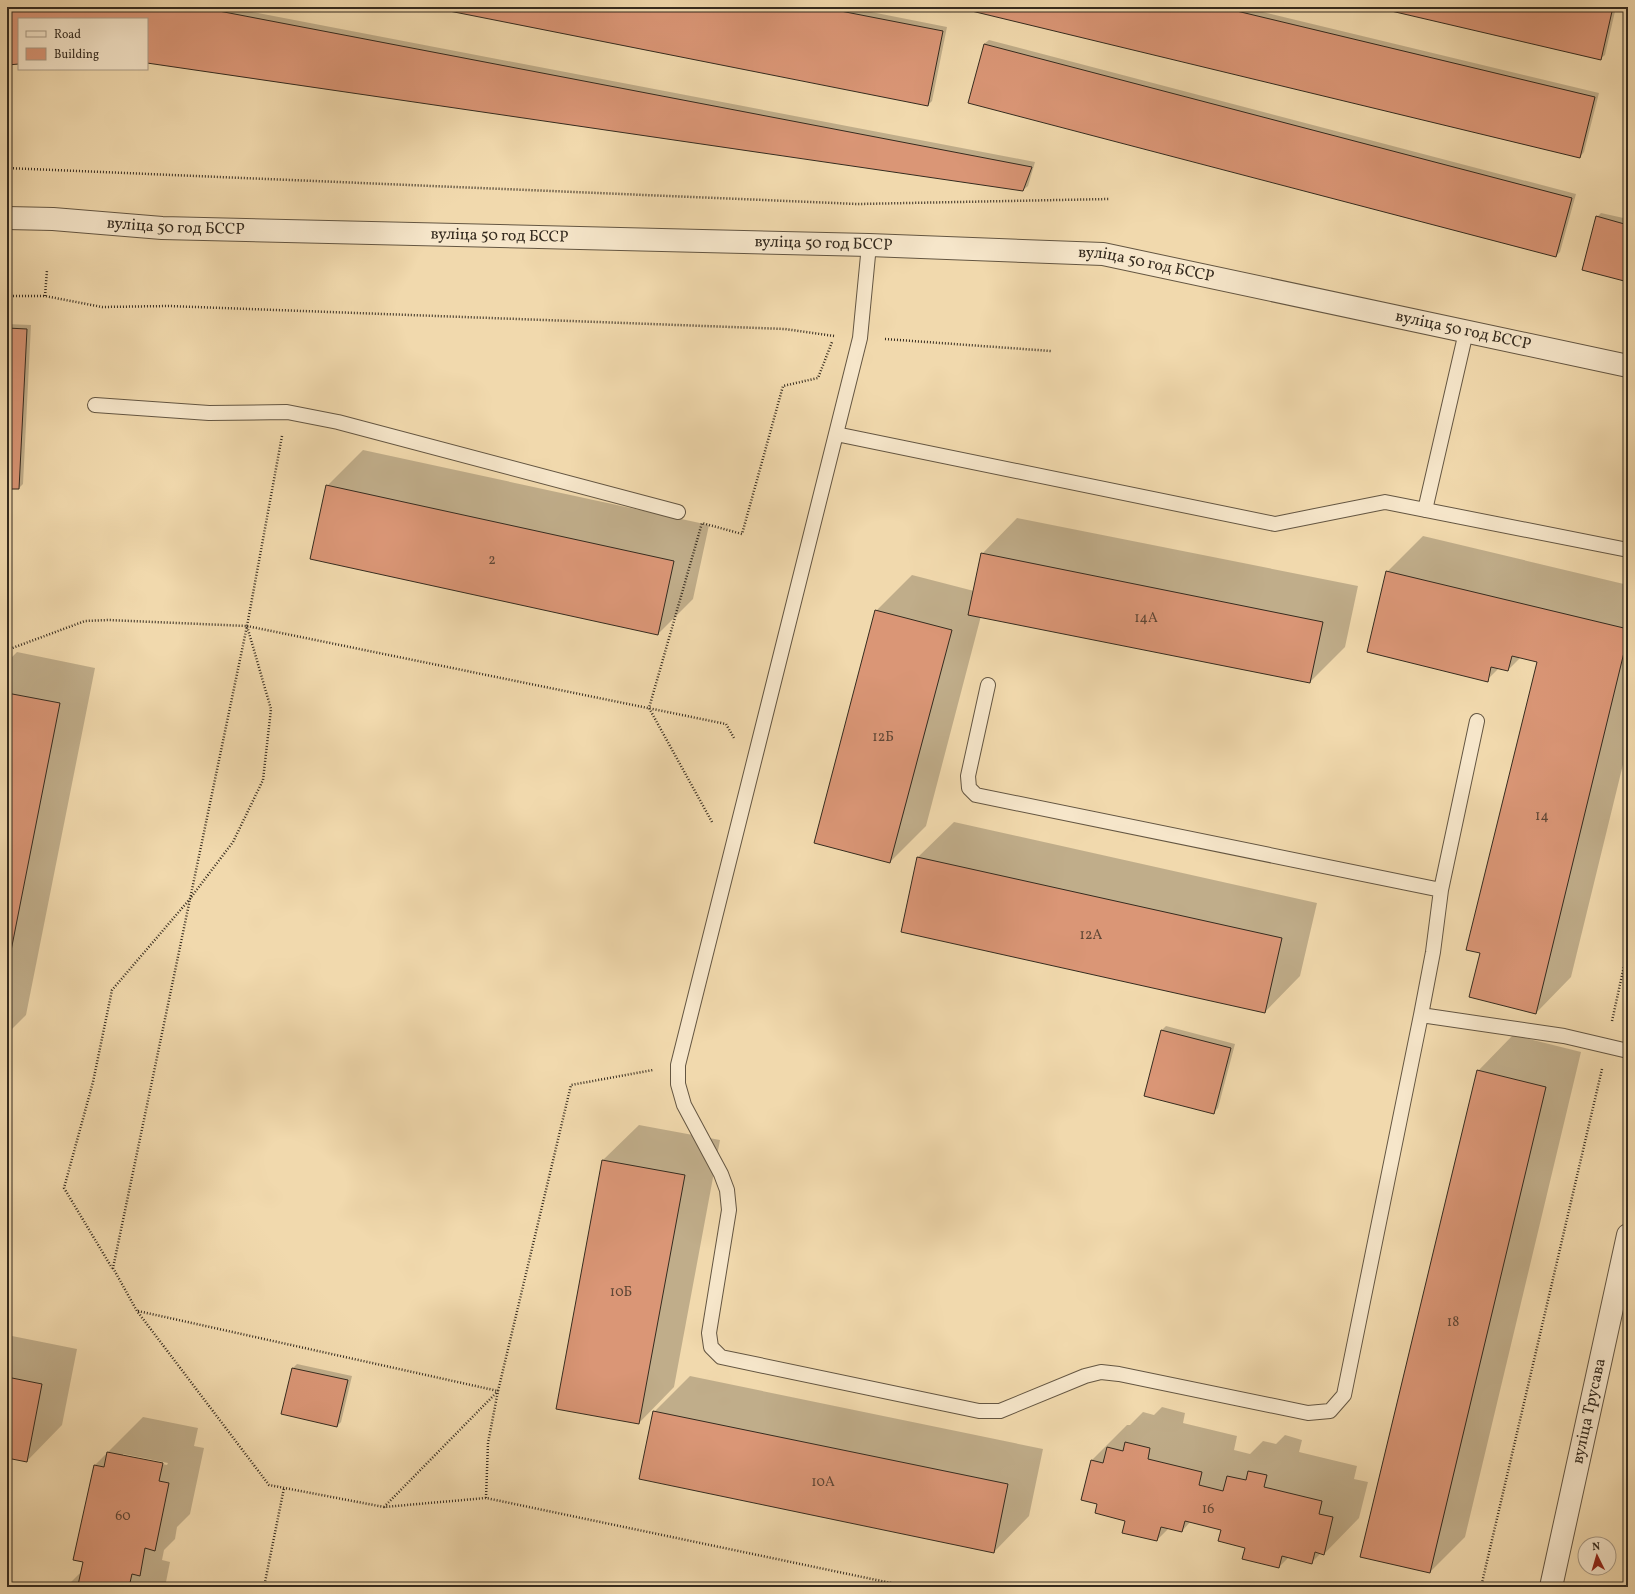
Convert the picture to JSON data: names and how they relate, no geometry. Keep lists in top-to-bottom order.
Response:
{
  "streets": {
    "street": ["вуліца 50 год БССР", "вуліца Трусава"]
  },
  "house_numbers": [
    "2",
    "14А",
    "12Б",
    "14",
    "12А",
    "10Б",
    "18",
    "10А",
    "16",
    "60"
  ],
  "legend": ["Road", "Building"],
  "north": "top"
}
